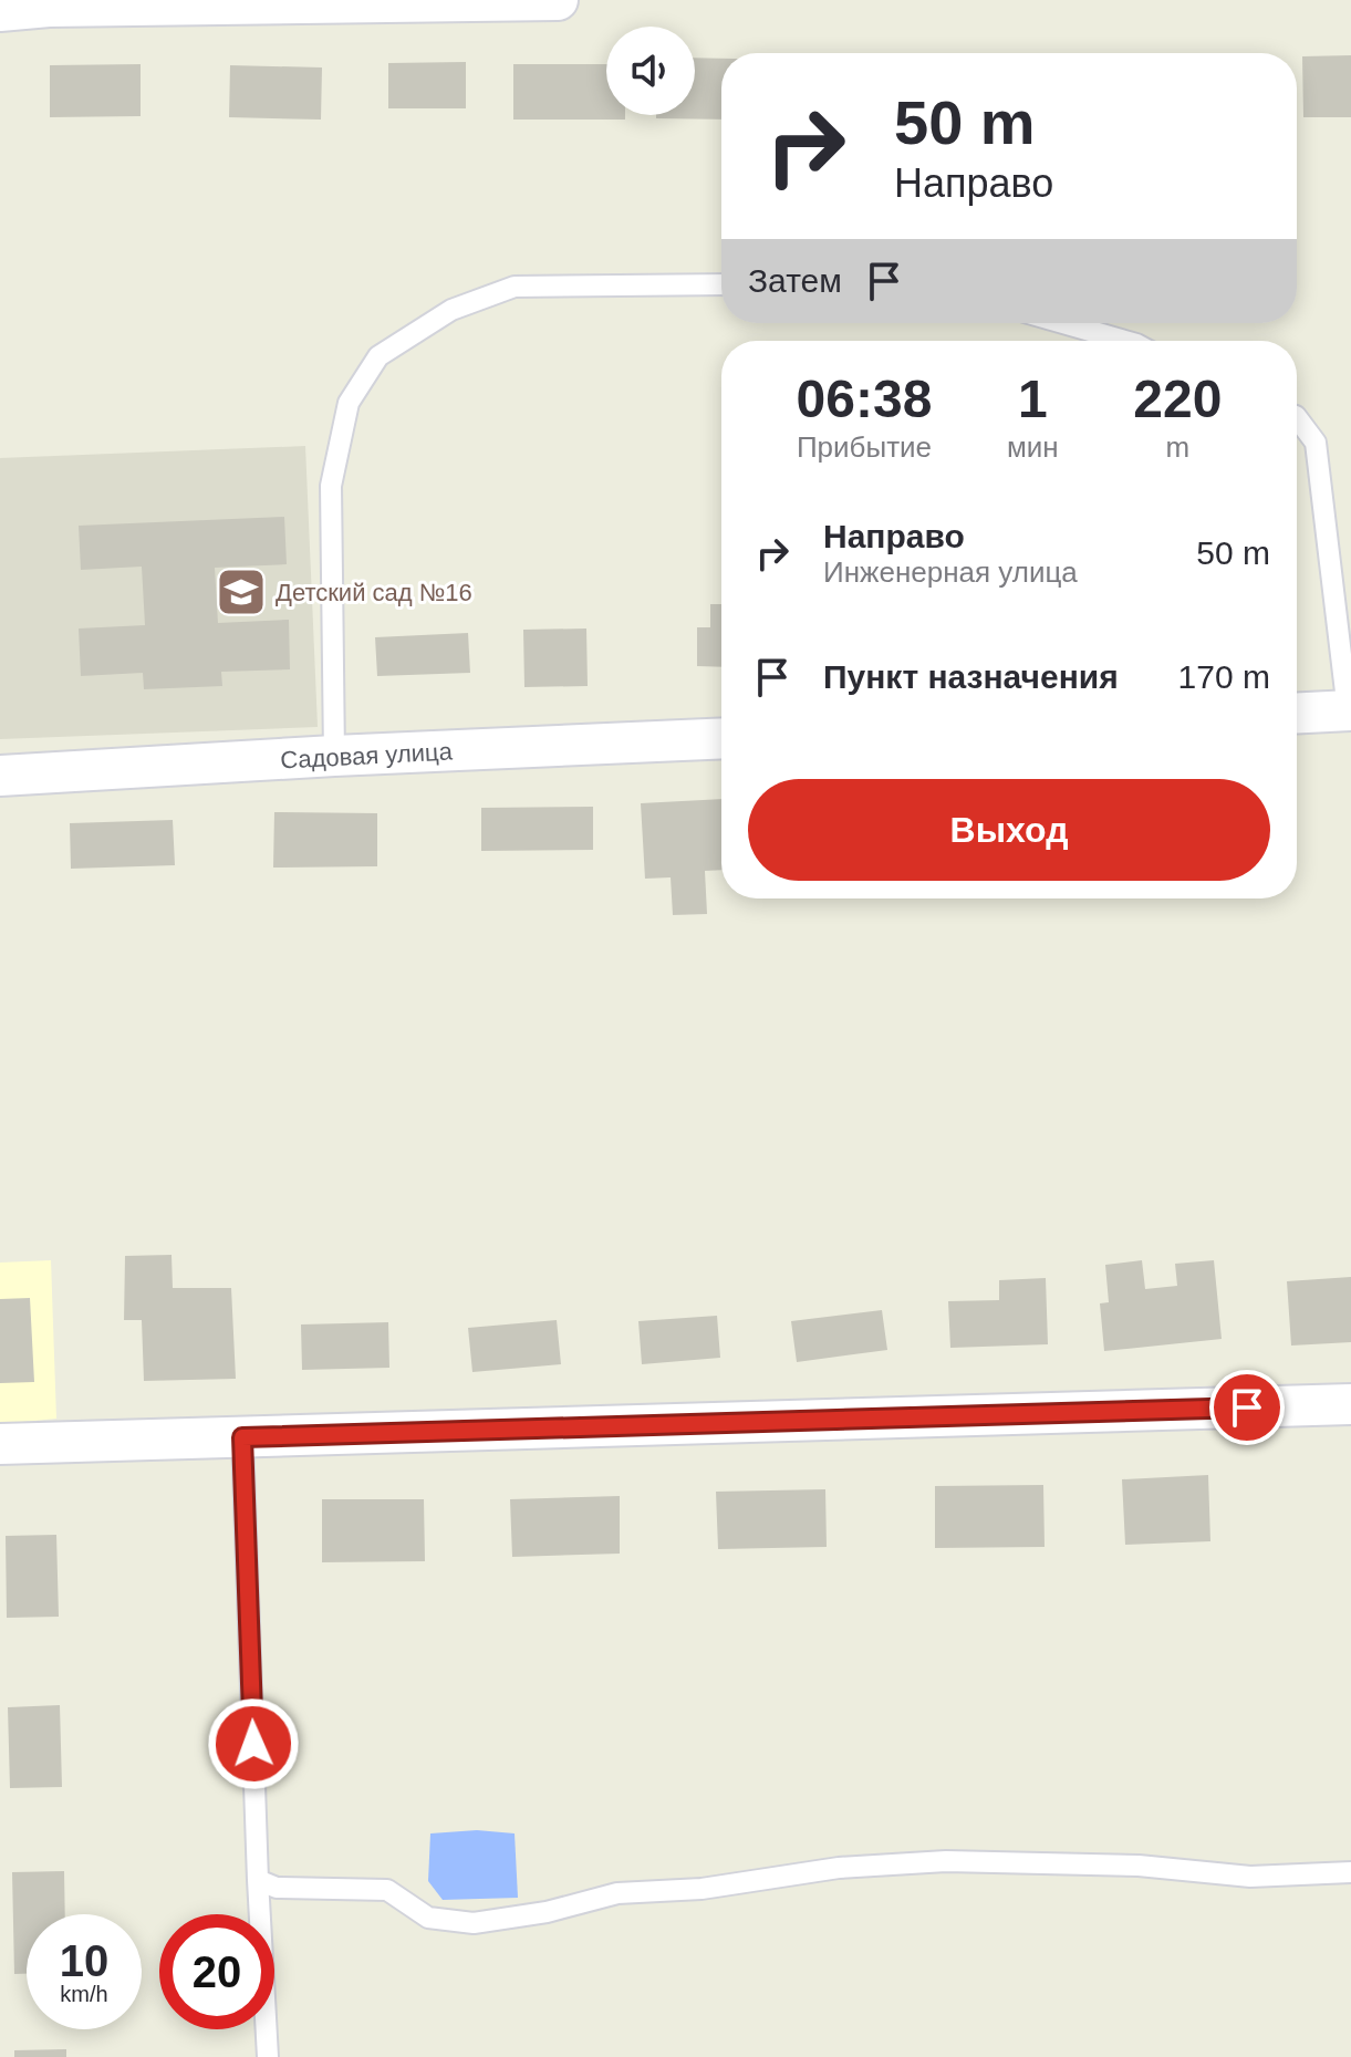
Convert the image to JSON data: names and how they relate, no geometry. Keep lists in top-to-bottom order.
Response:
{
  "streets": {
    "street": ["Садовая улица"]
  },
  "places": {
    "school or university": ["Детский сад №16"]
  },
  "page": {
    "turn": ["50 m", "Направо"],
    "then": "Затем",
    "eta": [
      "06:38",
      "Прибытие",
      "1",
      "мин",
      "220",
      "m"
    ],
    "list": [
      {
        "name": "Направо",
        "note": "Инженерная улица",
        "value": "50 m"
      },
      {
        "name": "Пункт назначения",
        "value": "170 m"
      }
    ],
    "buttons": "Выход",
    "speed": "10 km/h",
    "limit": "20"
  }
}
